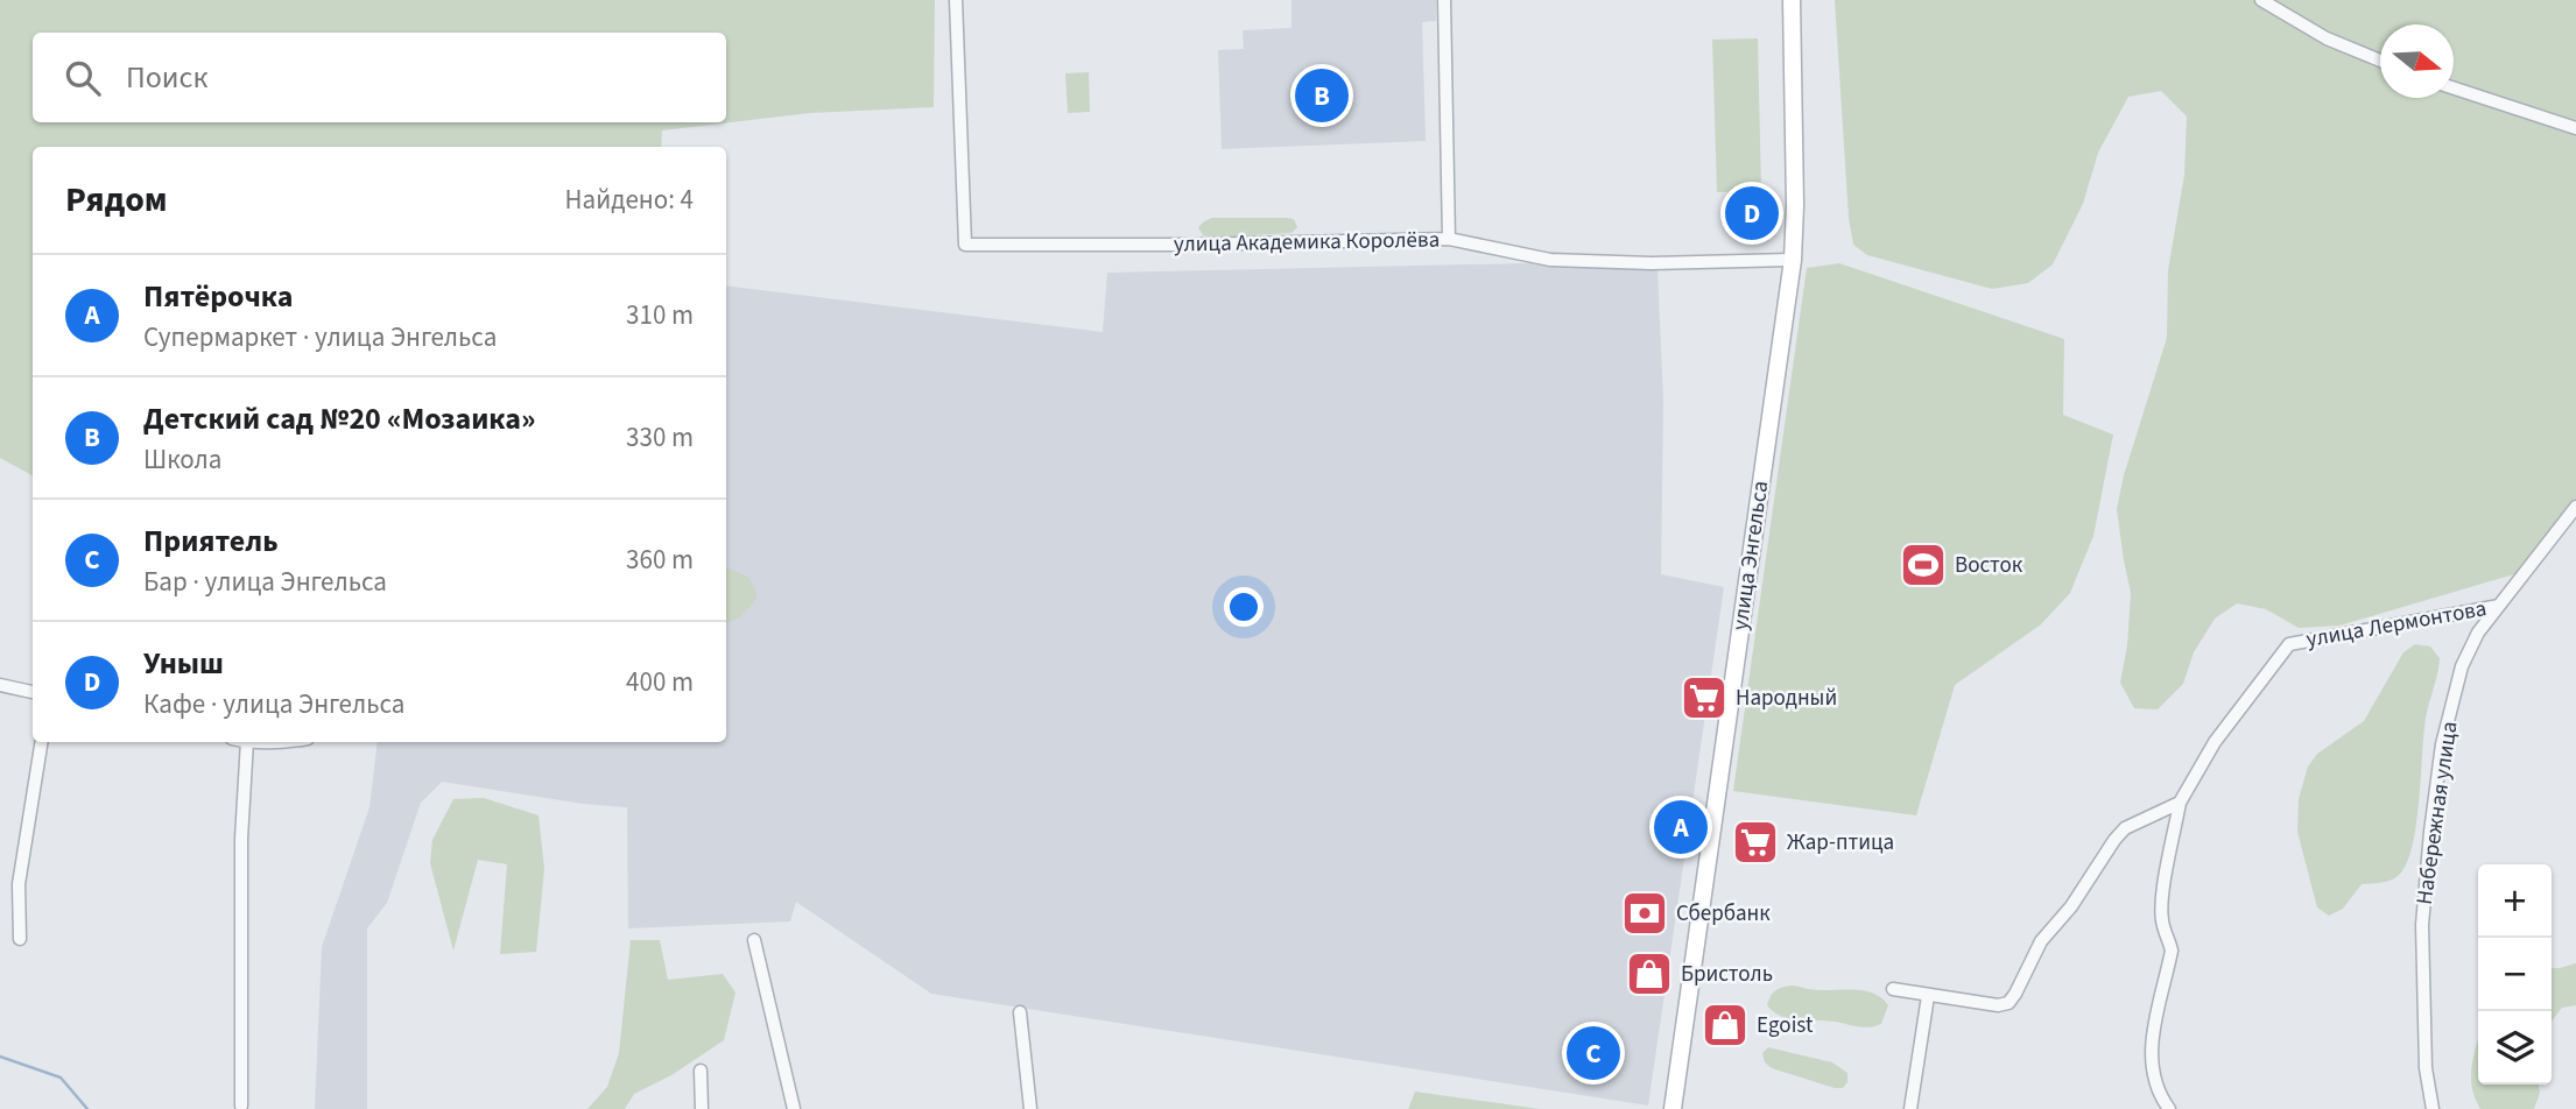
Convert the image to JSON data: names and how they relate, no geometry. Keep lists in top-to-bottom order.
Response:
{
  "streets": {
    "main road": ["улица Энгельса"],
    "street": ["улица Академика Королёва", "улица Лермонтова", "Набережная улица"]
  },
  "crossings": [
    ["улица Академика Королёва", "улица Энгельса"],
    ["улица Лермонтова", "Набережная улица"]
  ],
  "places": {
    "sports": ["Восток"],
    "supermarket": ["Народный", "Жар-птица"],
    "bank": ["Сбербанк"],
    "shop": ["Бристоль", "Egoist"]
  },
  "north": "right",
  "page": {
    "search": "Поиск",
    "pins": [
      "B",
      "D",
      "A",
      "C"
    ],
    "heading": ["Рядом", "Найдено: 4"],
    "list": [
      {
        "mark": "A",
        "name": "Пятёрочка",
        "note": "Супермаркет · улица Энгельса",
        "value": "310 m"
      },
      {
        "mark": "B",
        "name": "Детский сад №20 «Мозаика»",
        "note": "Школа",
        "value": "330 m"
      },
      {
        "mark": "C",
        "name": "Приятель",
        "note": "Бар · улица Энгельса",
        "value": "360 m"
      },
      {
        "mark": "D",
        "name": "Уныш",
        "note": "Кафе · улица Энгельса",
        "value": "400 m"
      }
    ],
    "map_buttons": ["+", "−"]
  }
}
